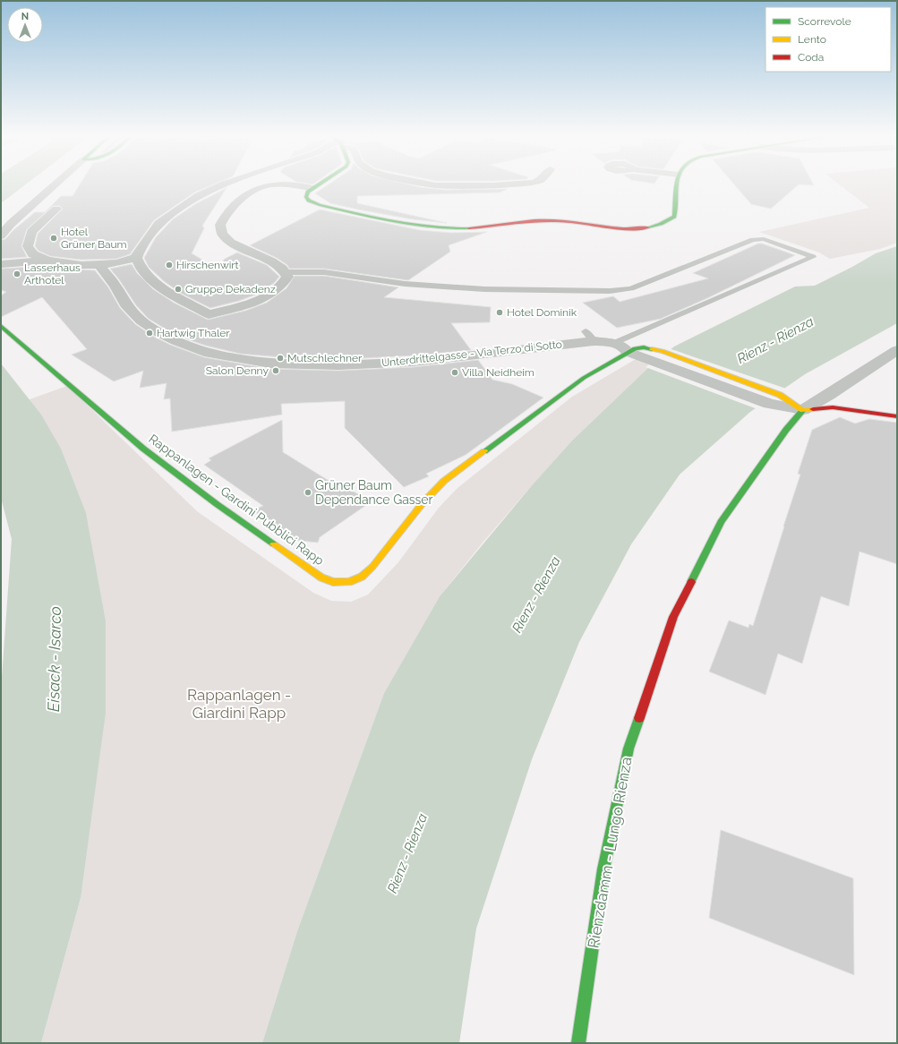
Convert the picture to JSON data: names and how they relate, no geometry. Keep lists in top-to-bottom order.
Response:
{
  "streets": {
    "street": ["Unterdrittelgasse - Via Terzo di Sotto", "Rappanlagen - Gardini Pubblici Rapp", "Rienzdamm - Lungo Rienza"]
  },
  "water": ["Rienz - Rienza", "Eisack - Isarco"],
  "parks": ["Rappanlagen - Giardini Rapp"],
  "places": [
    "Hotel Grüner Baum",
    "Hirschenwirt",
    "Lasserhaus Arthotel",
    "Gruppe Dekadenz",
    "Hotel Dominik",
    "Hartwig Thaler",
    "Mutschlechner",
    "Salon Denny",
    "Villa Neidheim",
    "Grüner Baum Dependance Gasser"
  ],
  "legend": ["Scorrevole", "Lento", "Coda"],
  "north": "top"
}
